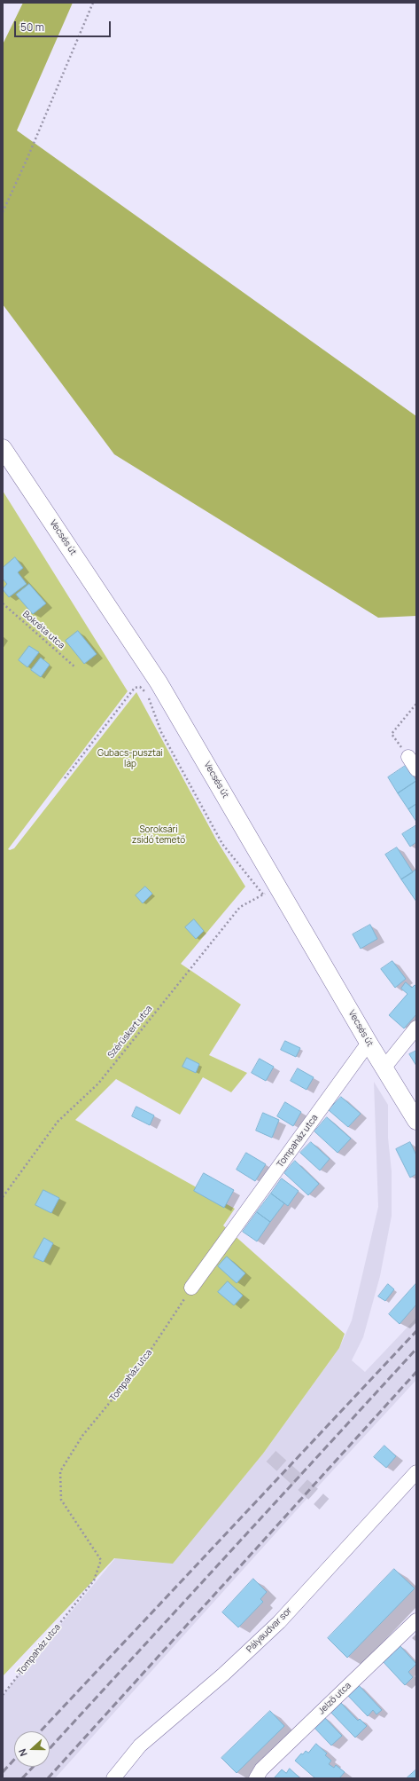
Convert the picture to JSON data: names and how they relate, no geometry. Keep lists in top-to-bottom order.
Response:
{
  "streets": {
    "street": [
      "Vecsés út",
      "Tompaház utca",
      "Pályaudvar sor",
      "Jelző utca"
    ],
    "path": ["Bokréta utca", "Szérűskert utca"]
  },
  "crossings": [
    ["Vecsés út", "Szérűskert utca"],
    ["Vecsés út", "Tompaház utca"]
  ],
  "parks": ["Gubacs-pusztai láp", "Soroksári zsidó temető"],
  "scale_bar": "50 m",
  "north": "left"
}
